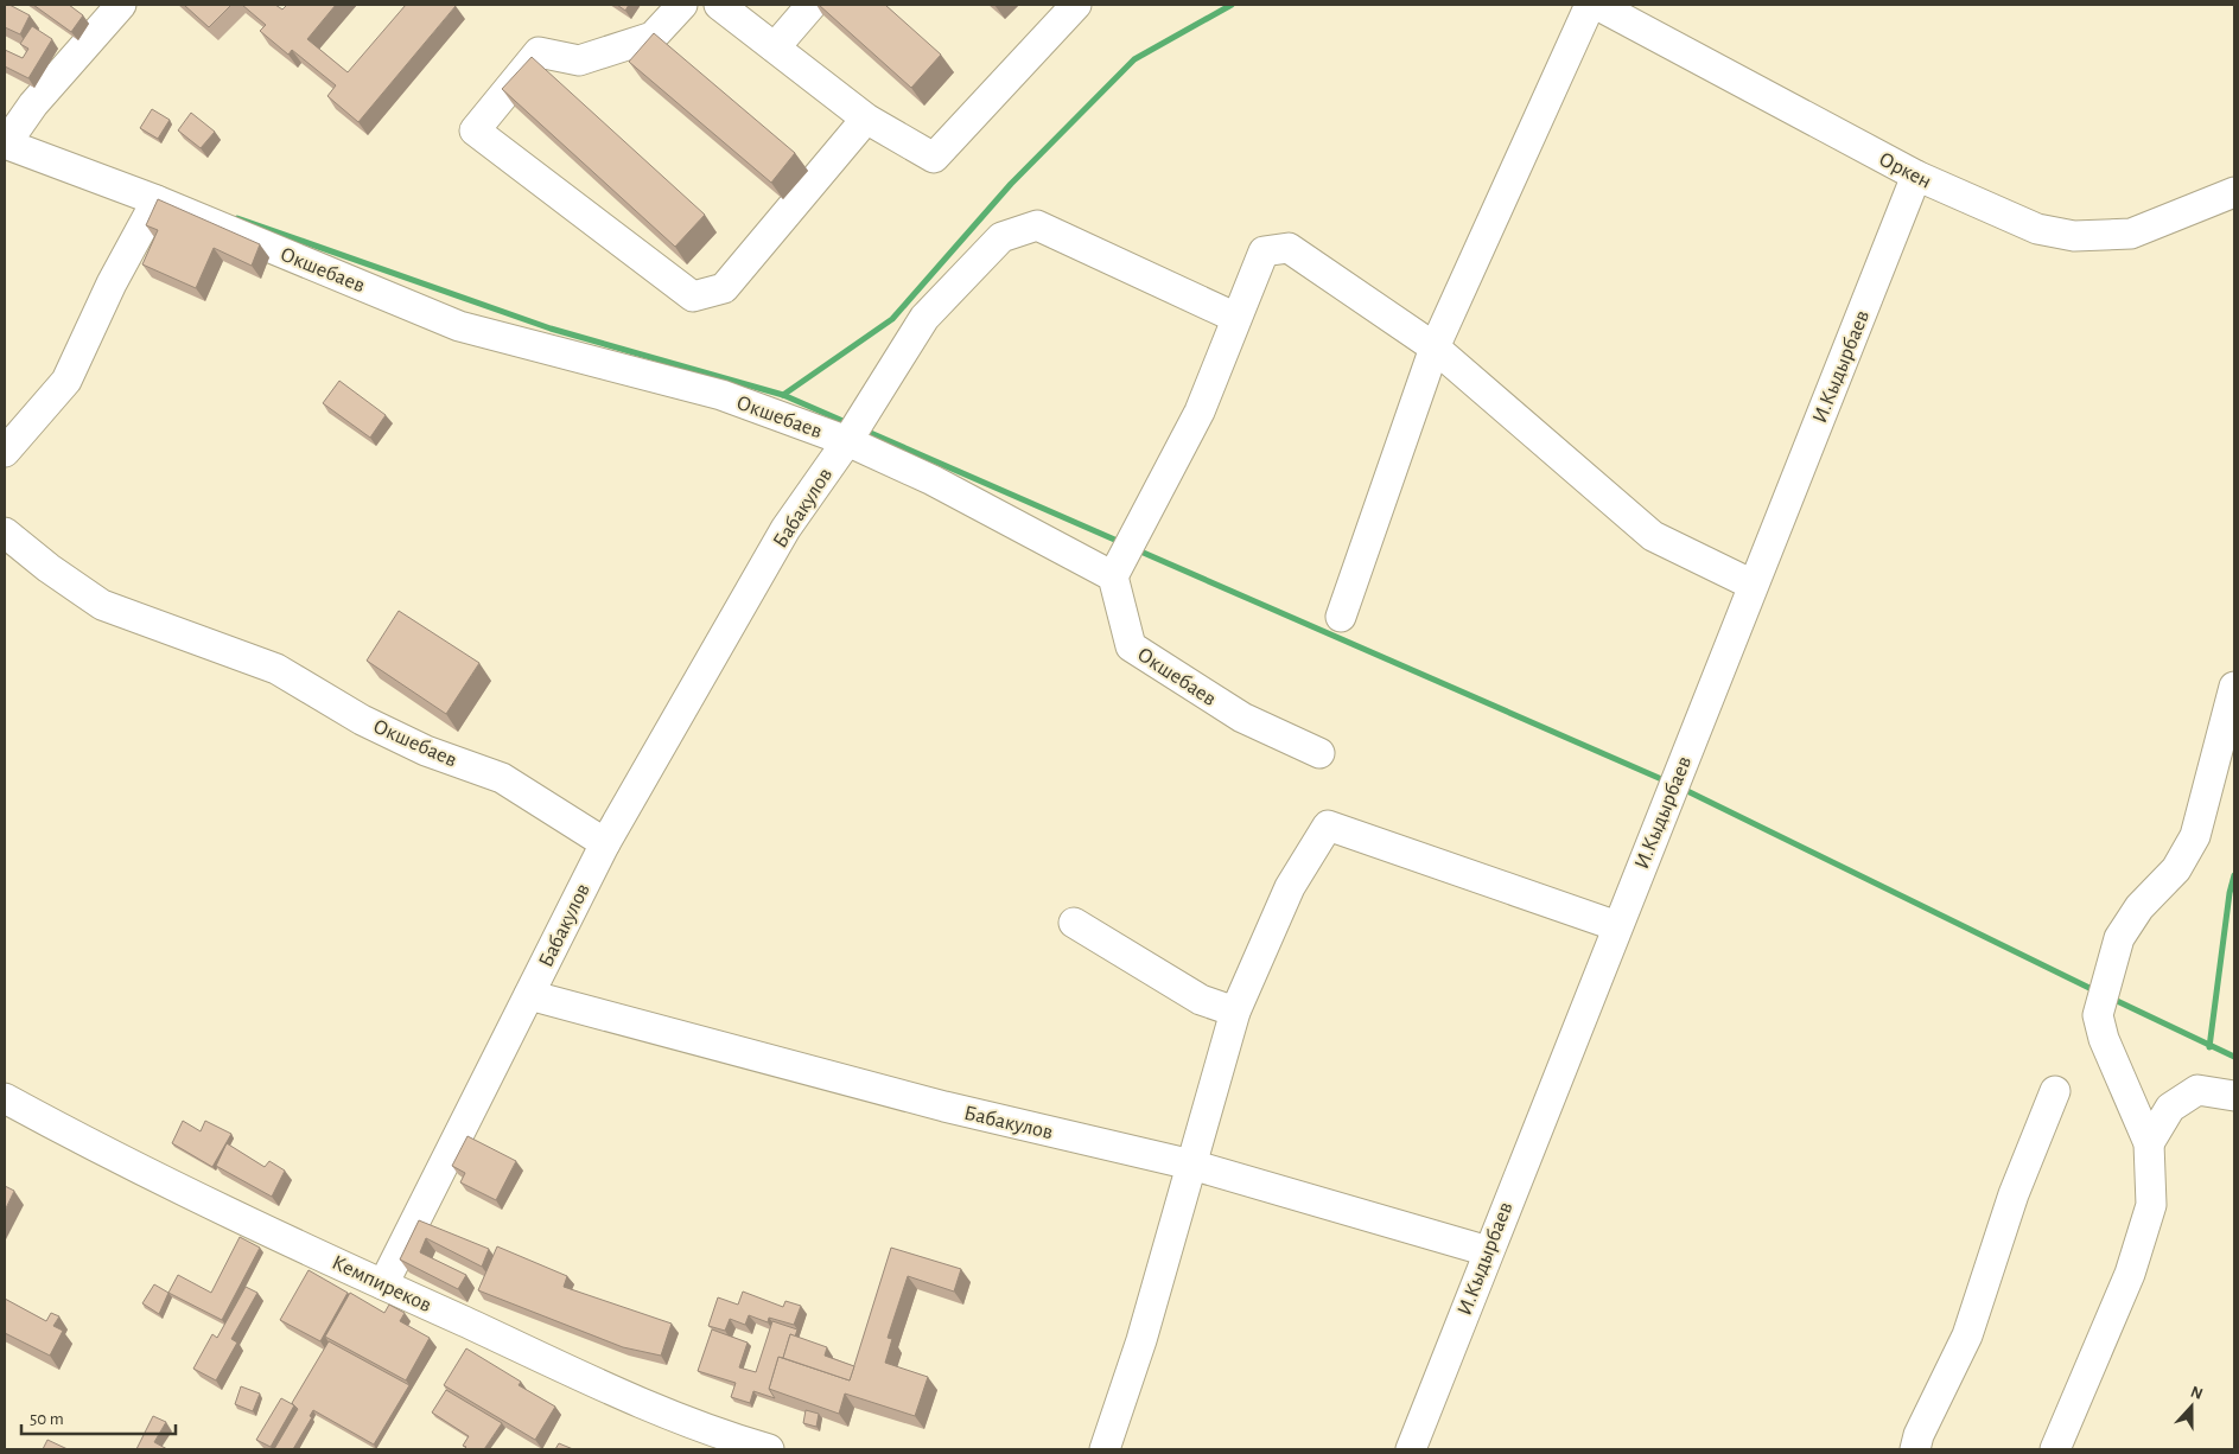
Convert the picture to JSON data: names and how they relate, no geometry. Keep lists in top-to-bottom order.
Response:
{
  "streets": {
    "street": [
      "Оркен",
      "Окшебаев",
      "И.Кыдырбаев",
      "Бабакулов",
      "Кемпиреков"
    ]
  },
  "crossings": [
    ["Оркен", "И.Кыдырбаев"],
    ["Окшебаев", "Бабакулов"],
    ["И.Кыдырбаев", "Бабакулов"],
    ["Бабакулов", "Кемпиреков"]
  ],
  "scale_bar": "50 m",
  "north": "top"
}
